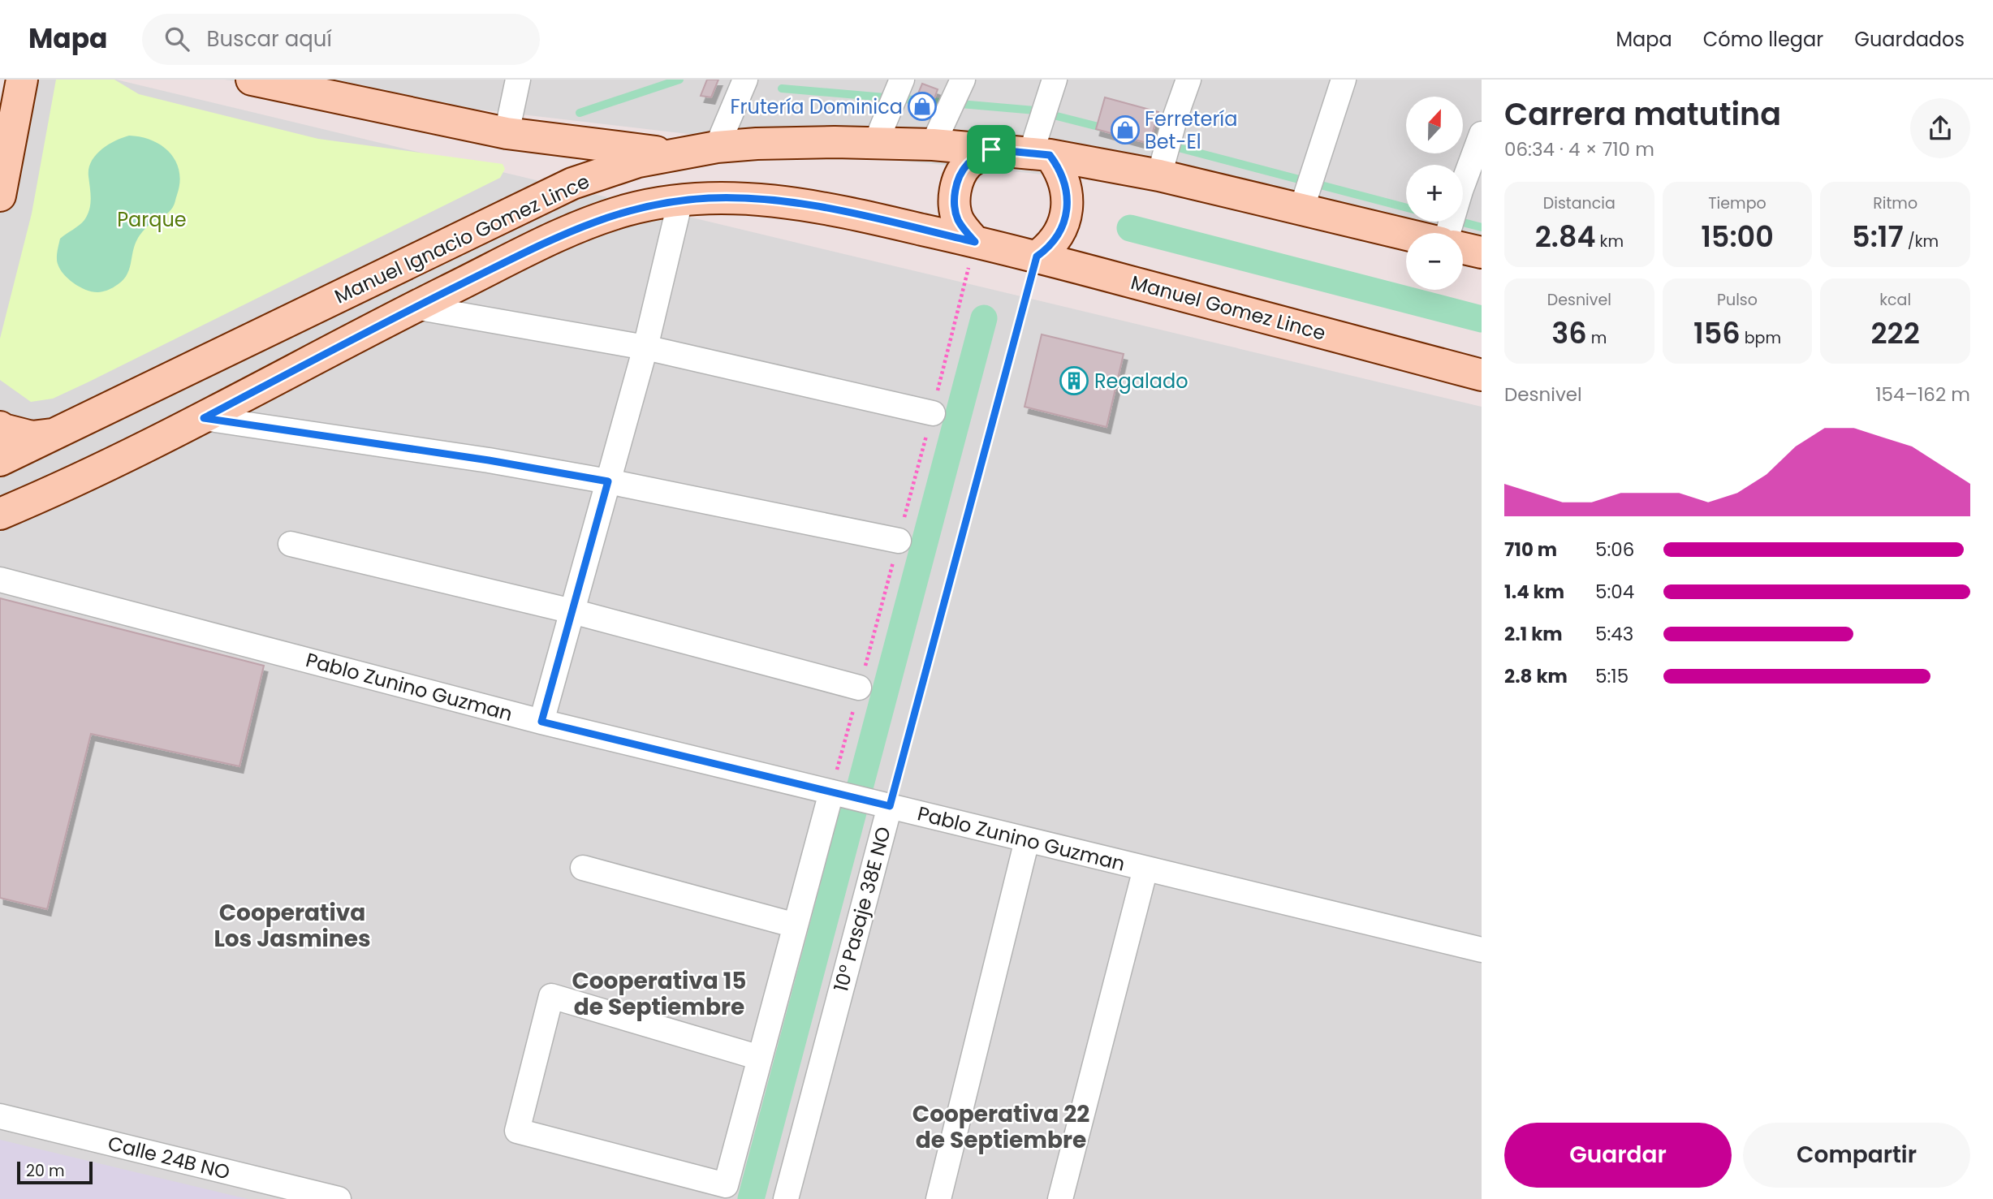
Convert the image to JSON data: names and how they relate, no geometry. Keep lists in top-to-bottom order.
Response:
{
  "streets": {
    "main road": ["Manuel Ignacio Gomez Lince", "Manuel Gomez Lince"],
    "street": ["Pablo Zunino Guzman", "10° Pasaje 38E NO", "Calle 24B NO"]
  },
  "crossings": [
    ["Manuel Ignacio Gomez Lince", "Manuel Gomez Lince"],
    ["Manuel Ignacio Gomez Lince", "10° Pasaje 38E NO"],
    ["Manuel Gomez Lince", "10° Pasaje 38E NO"],
    ["Pablo Zunino Guzman", "10° Pasaje 38E NO"]
  ],
  "districts": ["Cooperativa Los Jasmines", "Cooperativa 15 de Septiembre", "Cooperativa 22 de Septiembre"],
  "parks": ["Parque"],
  "places": {
    "shop": ["Frutería Dominica", "Ferretería Bet-El"],
    "building": ["Regalado"]
  },
  "scale_bar": "20 m",
  "north": "top",
  "page": {
    "header": "Mapa",
    "search": "Buscar aquí",
    "nav": ["Mapa", "Cómo llegar", "Guardados"],
    "heading": ["Carrera matutina", "06:34 · 4 × 710 m"],
    "map_buttons": ["+", "−"],
    "stats": [
      ["Distancia", "2.84 km"],
      ["Tiempo", "15:00"],
      ["Ritmo", "5:17 /km"],
      ["Desnivel", "36 m"],
      ["Pulso", "156 bpm"],
      ["kcal", "222"]
    ],
    "chart": ["Desnivel", "154–162 m"],
    "list": [
      {
        "name": "710 m",
        "note": "5:06"
      },
      {
        "name": "1.4 km",
        "note": "5:04"
      },
      {
        "name": "2.1 km",
        "note": "5:43"
      },
      {
        "name": "2.8 km",
        "note": "5:15"
      }
    ],
    "buttons": ["Guardar", "Compartir"],
    "scale": "20 m"
  }
}
